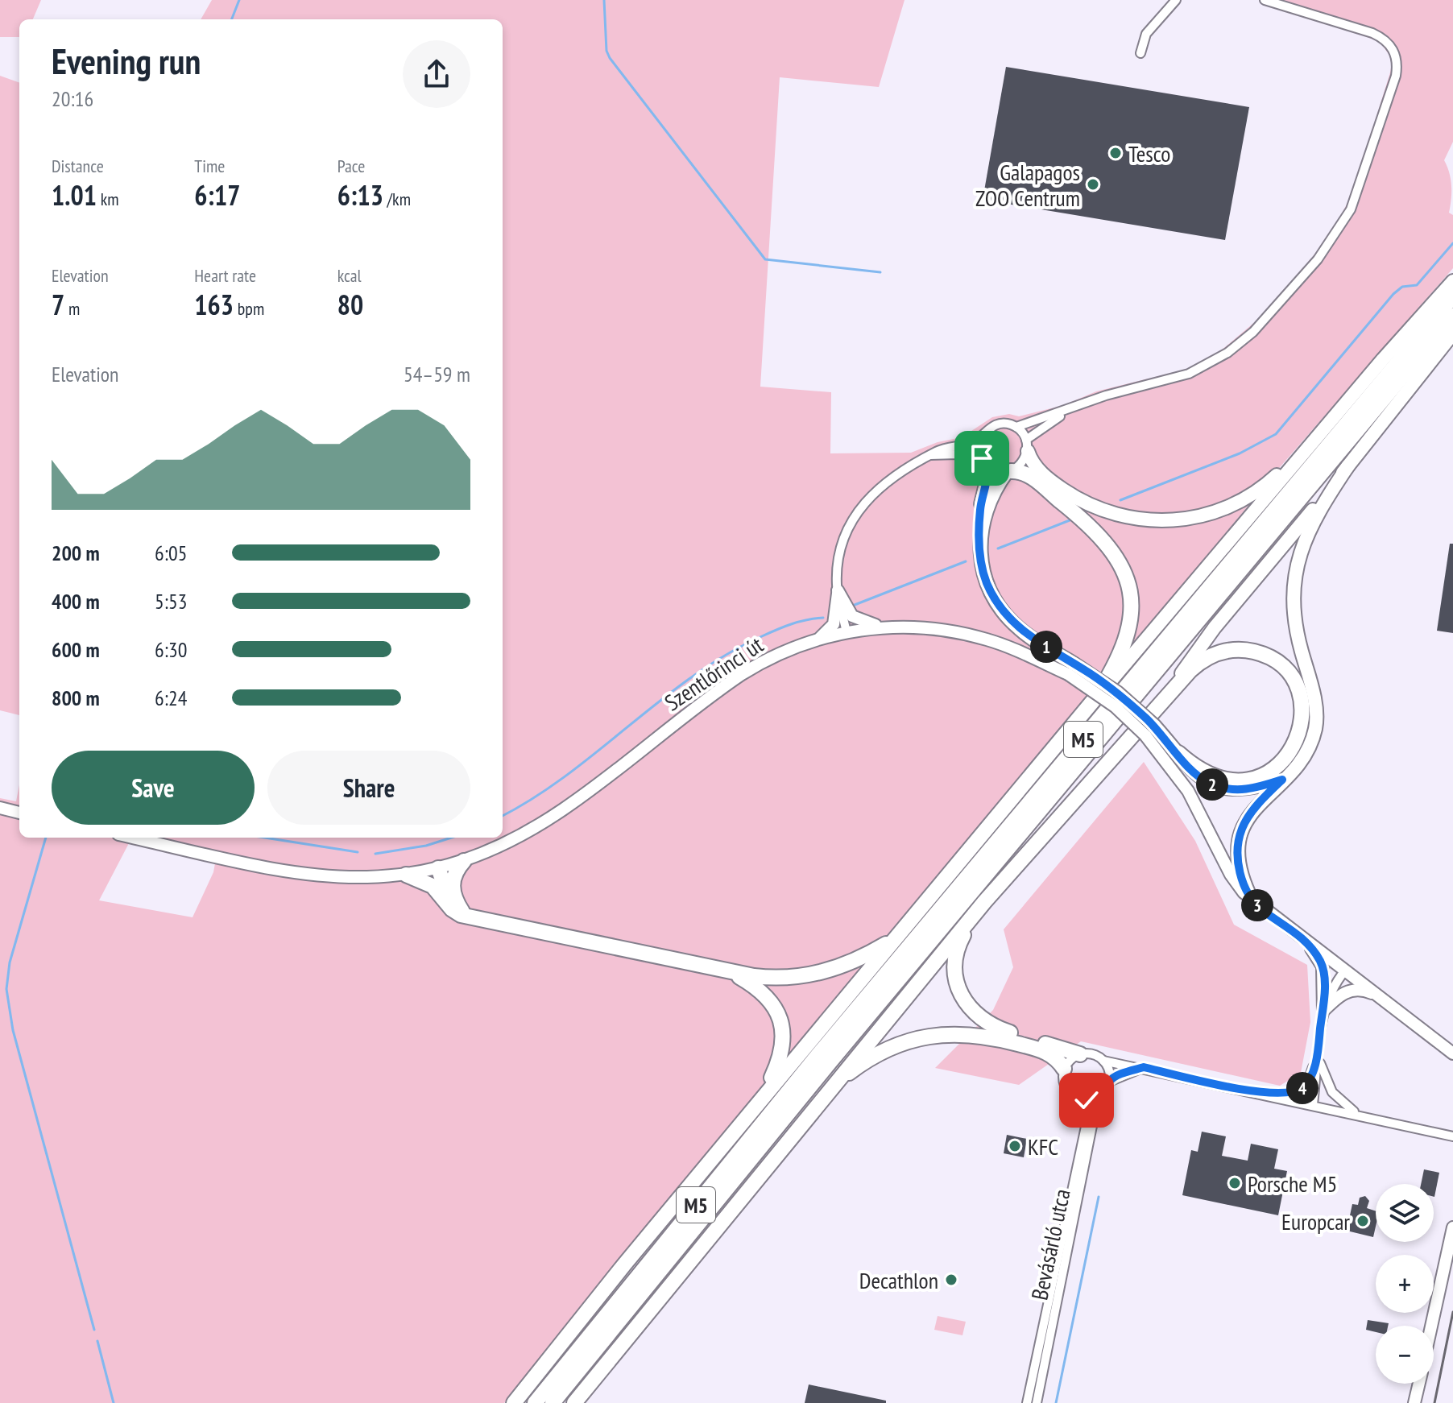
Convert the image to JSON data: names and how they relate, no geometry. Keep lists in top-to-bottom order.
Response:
{
  "streets": {
    "highway": ["M5"],
    "main road": ["Szentlőrinci út"],
    "street": ["Bevásárló utca"]
  },
  "places": [
    "Tesco",
    "Galapagos ZOO Centrum",
    "KFC",
    "Porsche M5",
    "Europcar",
    "Decathlon"
  ],
  "page": {
    "heading": ["Evening run", "20:16"],
    "stats": [
      ["Distance", "1.01 km"],
      ["Time", "6:17"],
      ["Pace", "6:13 /km"],
      ["Elevation", "7 m"],
      ["Heart rate", "163 bpm"],
      ["kcal", "80"]
    ],
    "chart": ["Elevation", "54–59 m"],
    "list": [
      {
        "name": "200 m",
        "note": "6:05"
      },
      {
        "name": "400 m",
        "note": "5:53"
      },
      {
        "name": "600 m",
        "note": "6:30"
      },
      {
        "name": "800 m",
        "note": "6:24"
      }
    ],
    "pins": [
      "1",
      "2",
      "3",
      "4"
    ],
    "buttons": ["Save", "Share"],
    "map_buttons": ["+", "−"]
  }
}
